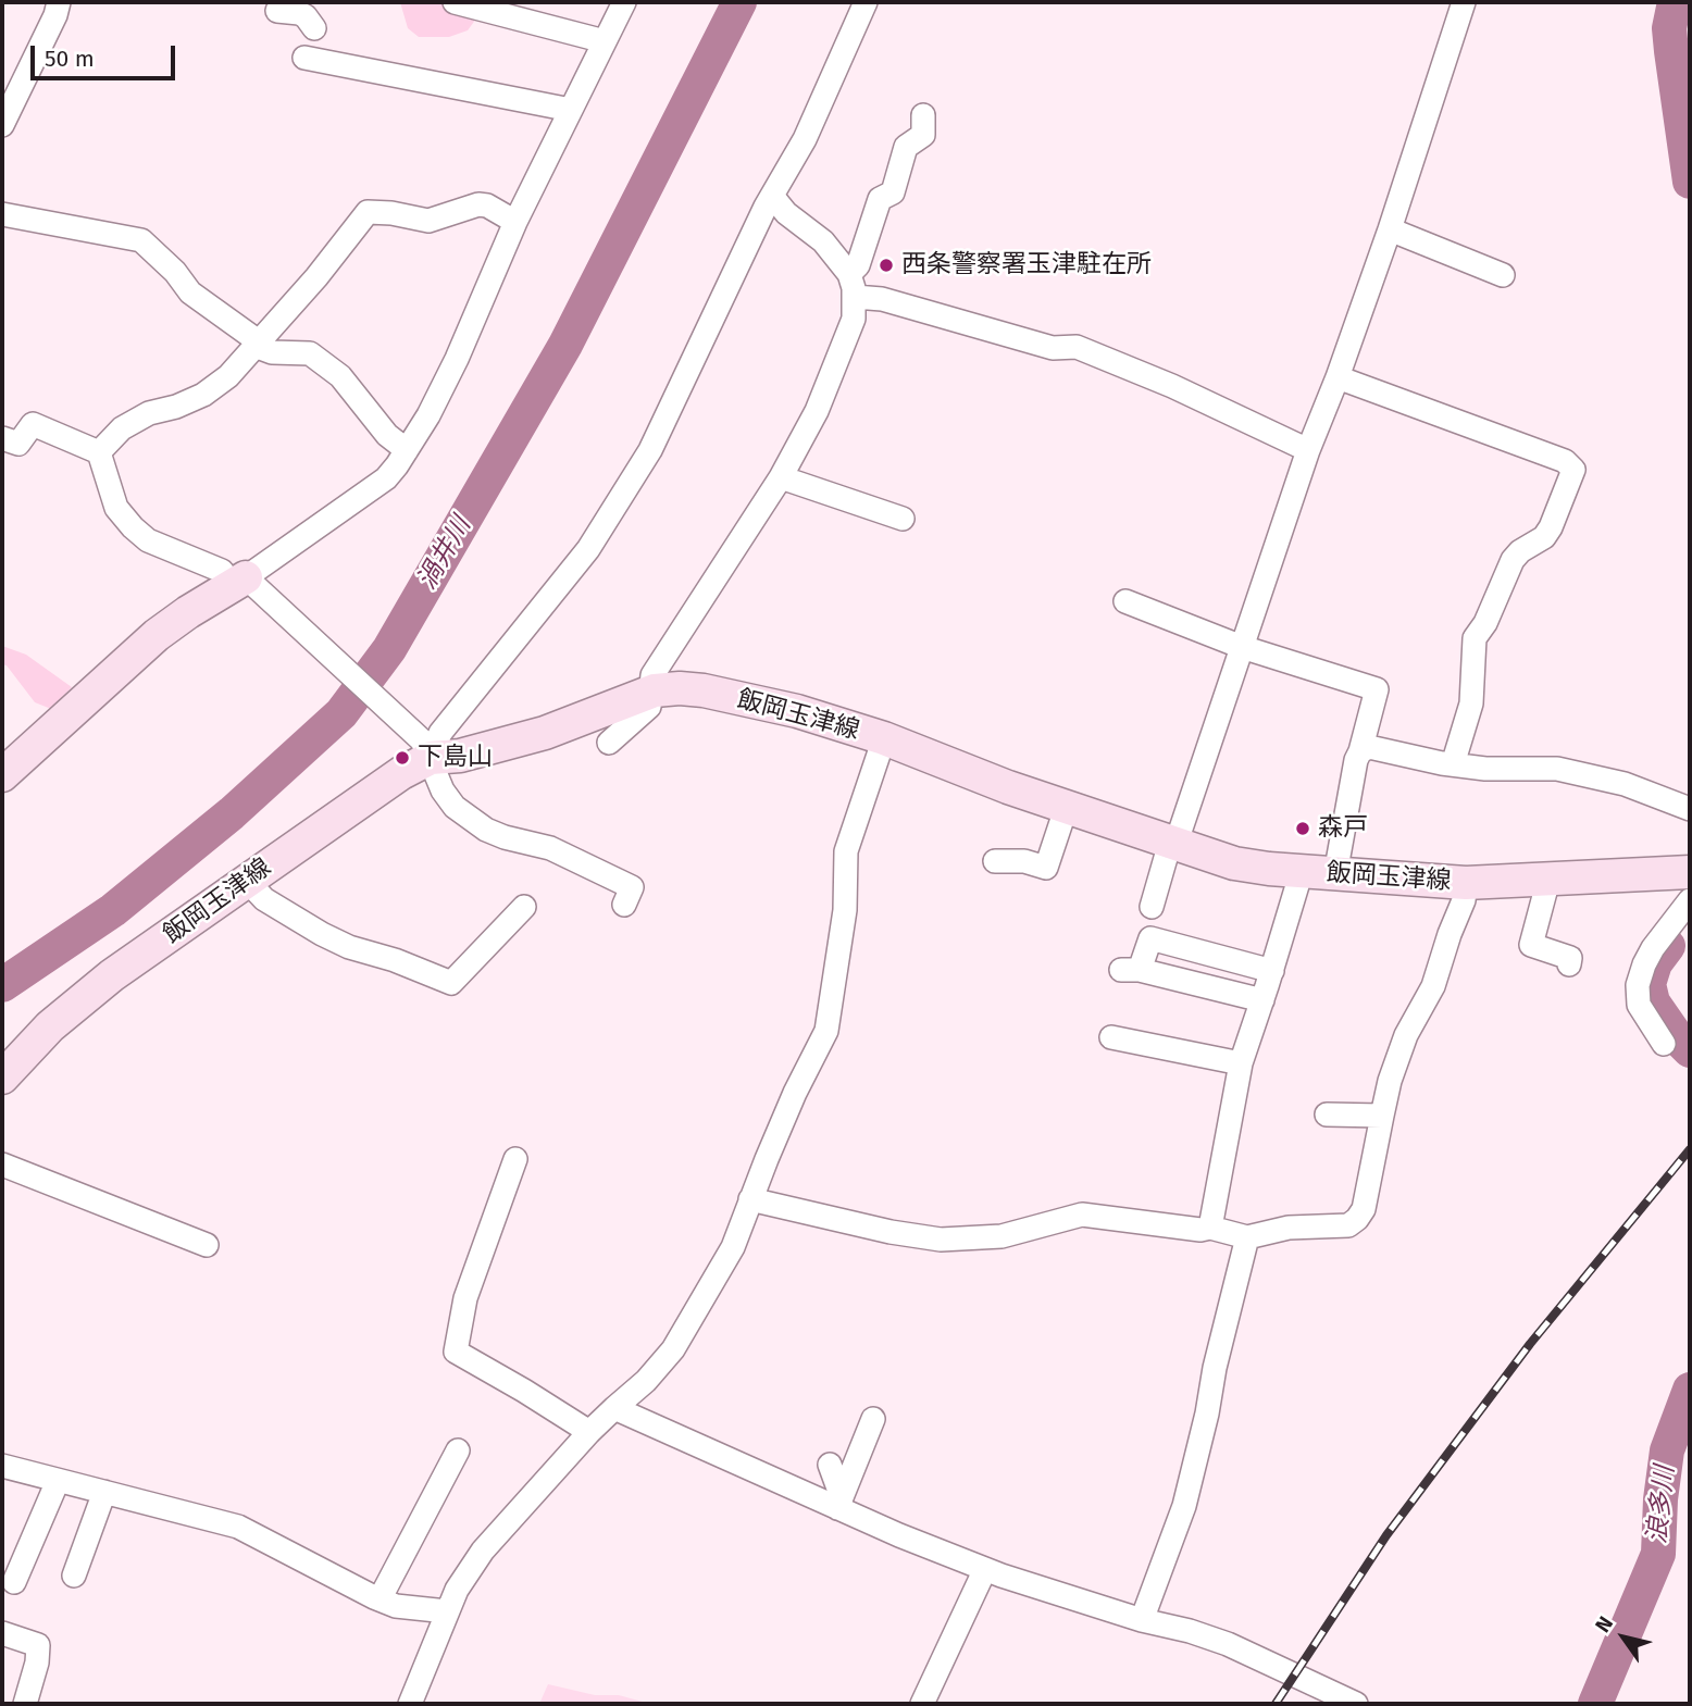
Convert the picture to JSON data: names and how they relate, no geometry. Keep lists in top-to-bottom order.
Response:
{
  "streets": {
    "main road": ["飯岡玉津線"]
  },
  "water": ["渦井川", "浪多川"],
  "places": ["西条警察署玉津駐在所", "下島山", "森戸"],
  "scale_bar": "50 m",
  "north": "top left"
}
